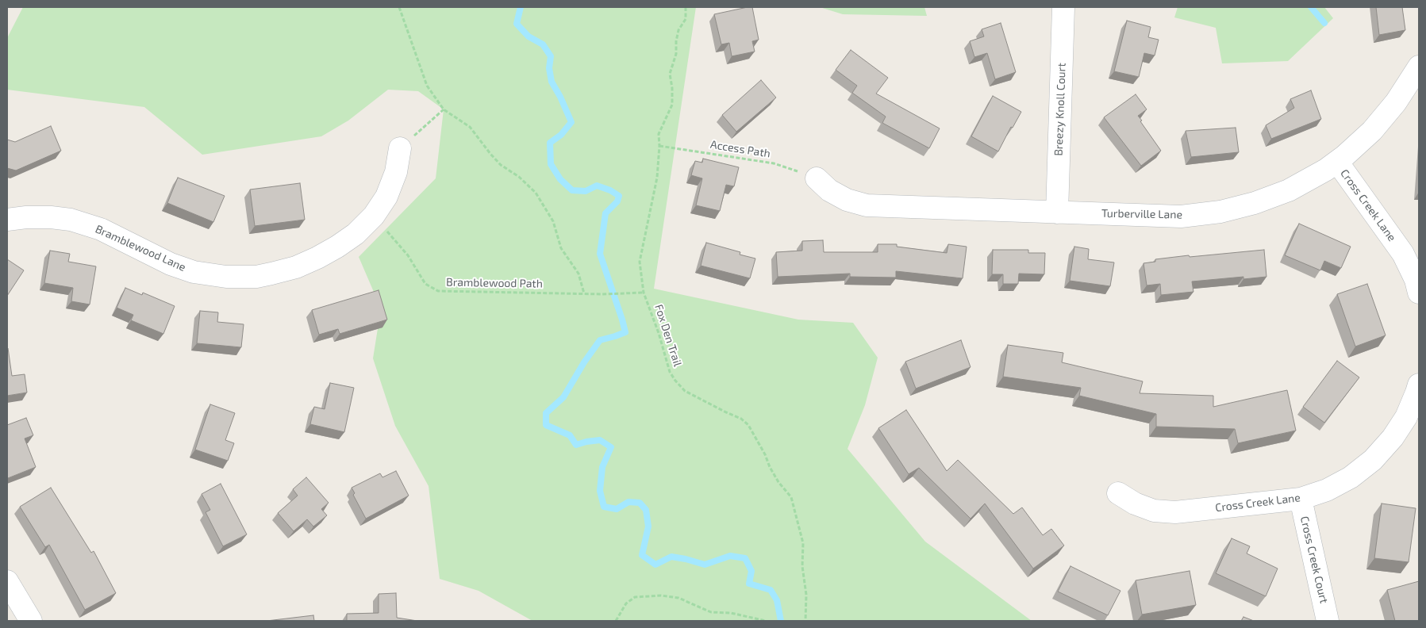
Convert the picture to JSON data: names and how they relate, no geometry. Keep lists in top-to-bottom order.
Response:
{
  "streets": {
    "street": [
      "Breezy Knoll Court",
      "Cross Creek Lane",
      "Turberville Lane",
      "Bramblewood Lane",
      "Cross Creek Court"
    ],
    "path": ["Access Path", "Bramblewood Path", "Fox Den Trail"]
  },
  "crossings": [
    ["Breezy Knoll Court", "Turberville Lane"],
    ["Access Path", "Turberville Lane"],
    ["Access Path", "Fox Den Trail"],
    ["Cross Creek Lane", "Turberville Lane"],
    ["Cross Creek Lane", "Cross Creek Court"],
    ["Bramblewood Lane", "Bramblewood Path"],
    ["Bramblewood Path", "Fox Den Trail"]
  ]
}
